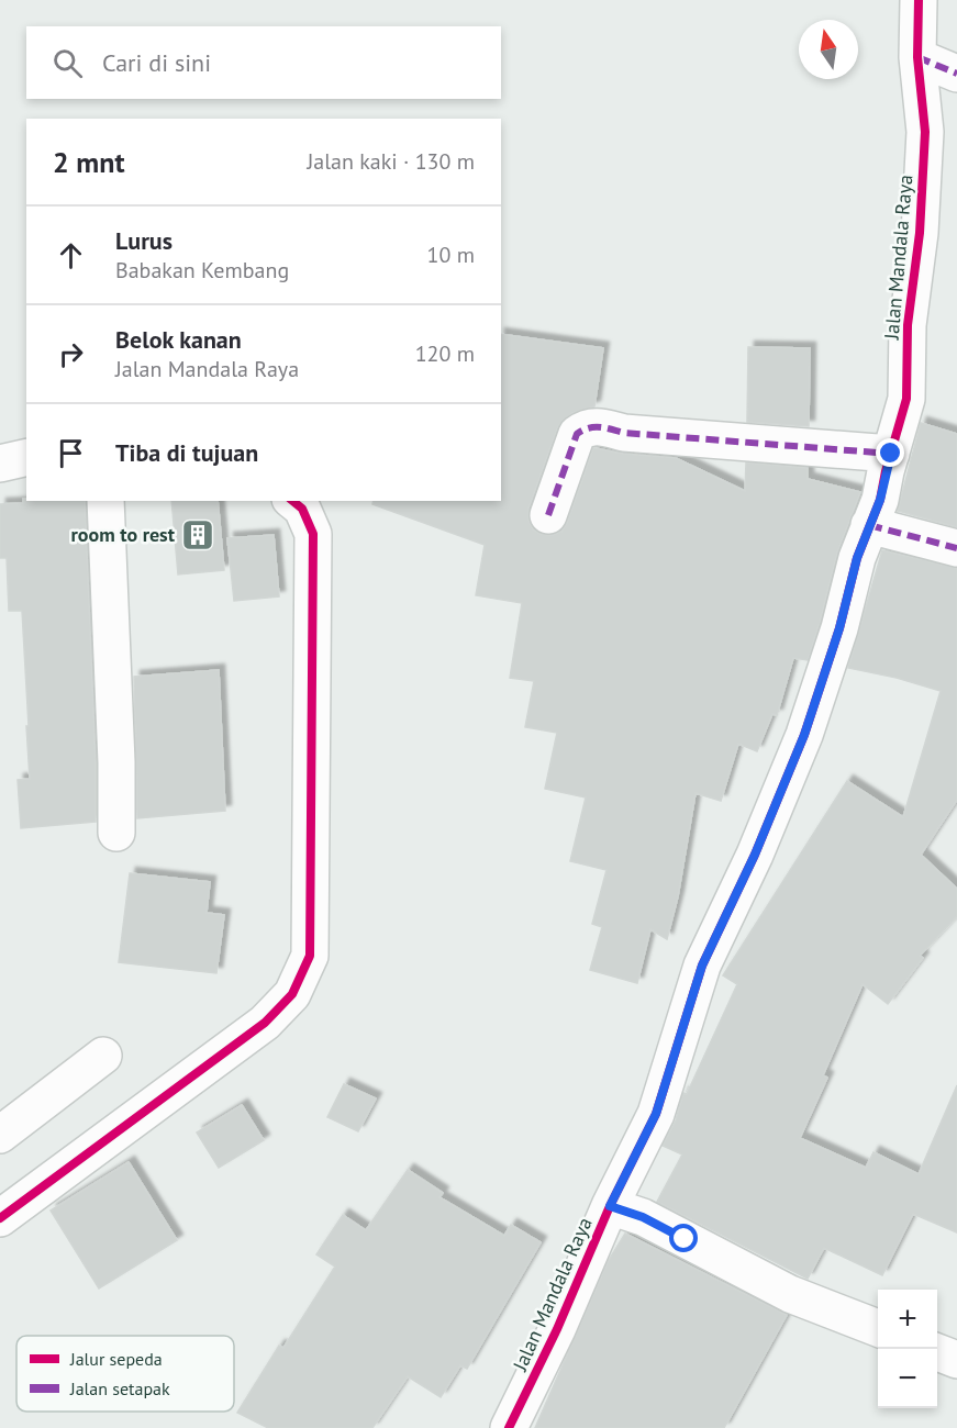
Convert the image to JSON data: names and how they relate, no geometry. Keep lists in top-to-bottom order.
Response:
{
  "streets": {
    "street": ["Jalan Mandala Raya"]
  },
  "places": {
    "building": ["room to rest"]
  },
  "legend": ["Jalur sepeda", "Jalan setapak"],
  "north": "top",
  "page": {
    "search": "Cari di sini",
    "heading": ["2 mnt", "Jalan kaki · 130 m"],
    "list": [
      ["Lurus", "Babakan Kembang", "10 m"],
      ["Belok kanan", "Jalan Mandala Raya", "120 m"],
      "Tiba di tujuan"
    ],
    "map_buttons": ["+", "−"]
  }
}
